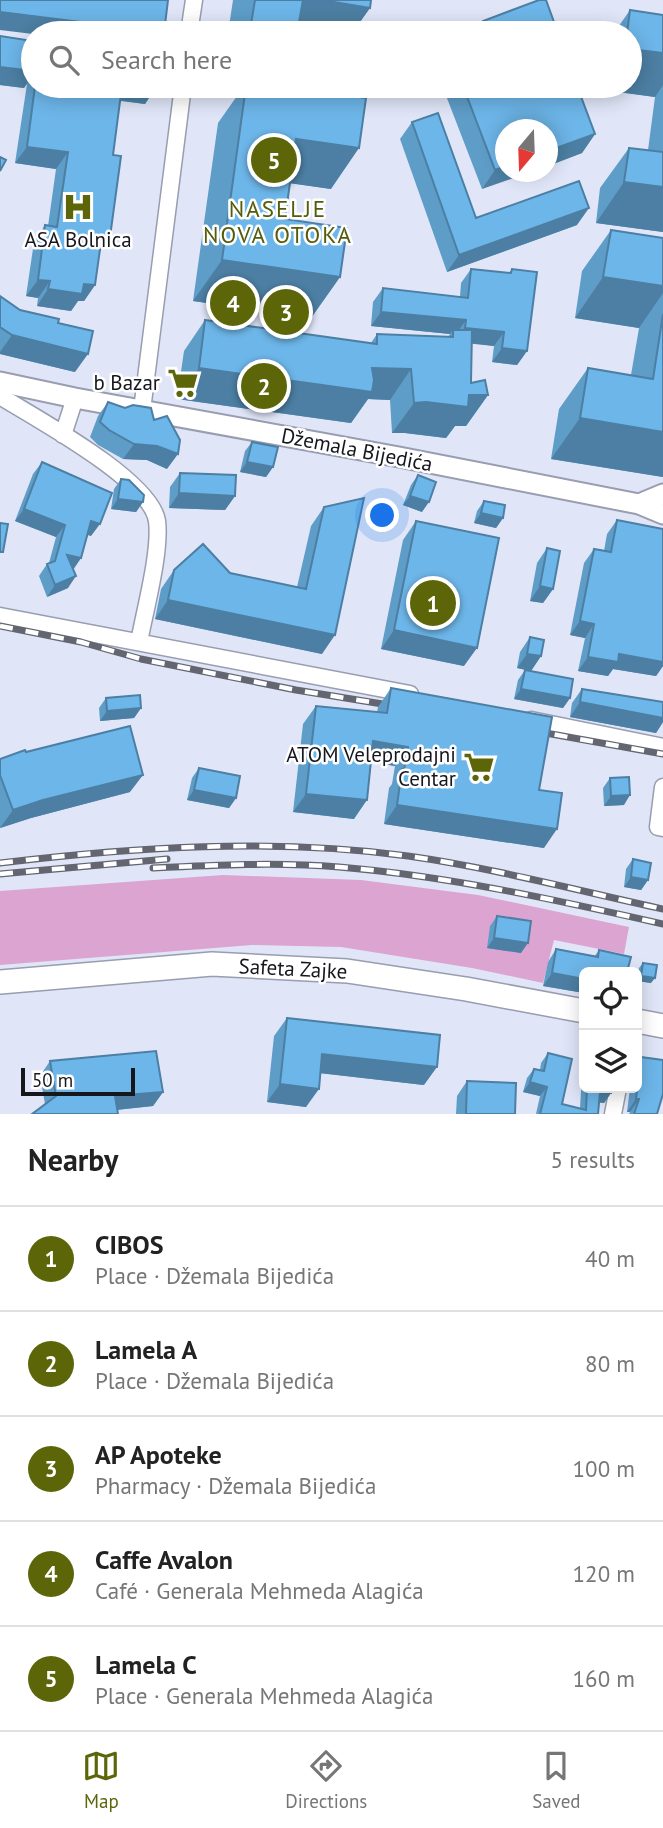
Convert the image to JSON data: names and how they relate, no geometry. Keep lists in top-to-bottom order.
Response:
{
  "streets": {
    "main road": ["Safeta Zajke"],
    "street": ["Džemala Bijedića"]
  },
  "districts": ["NASELJE NOVA OTOKA"],
  "places": {
    "hospital": ["ASA Bolnica"],
    "supermarket": ["b Bazar", "ATOM Veleprodajni Centar"]
  },
  "scale_bar": "50 m",
  "north": "bottom",
  "page": {
    "search": "Search here",
    "pins": [
      "5",
      "4",
      "3",
      "2",
      "1"
    ],
    "scale": "50 m",
    "heading": ["Nearby", "5 results"],
    "list": [
      {
        "mark": "1",
        "name": "CIBOS",
        "note": "Place · Džemala Bijedića",
        "value": "40 m"
      },
      {
        "mark": "2",
        "name": "Lamela A",
        "note": "Place · Džemala Bijedića",
        "value": "80 m"
      },
      {
        "mark": "3",
        "name": "AP Apoteke",
        "note": "Pharmacy · Džemala Bijedića",
        "value": "100 m"
      },
      {
        "mark": "4",
        "name": "Caffe Avalon",
        "note": "Café · Generala Mehmeda Alagića",
        "value": "120 m"
      },
      {
        "mark": "5",
        "name": "Lamela C",
        "note": "Place · Generala Mehmeda Alagića",
        "value": "160 m"
      }
    ],
    "nav": ["Map", "Directions", "Saved"]
  }
}
